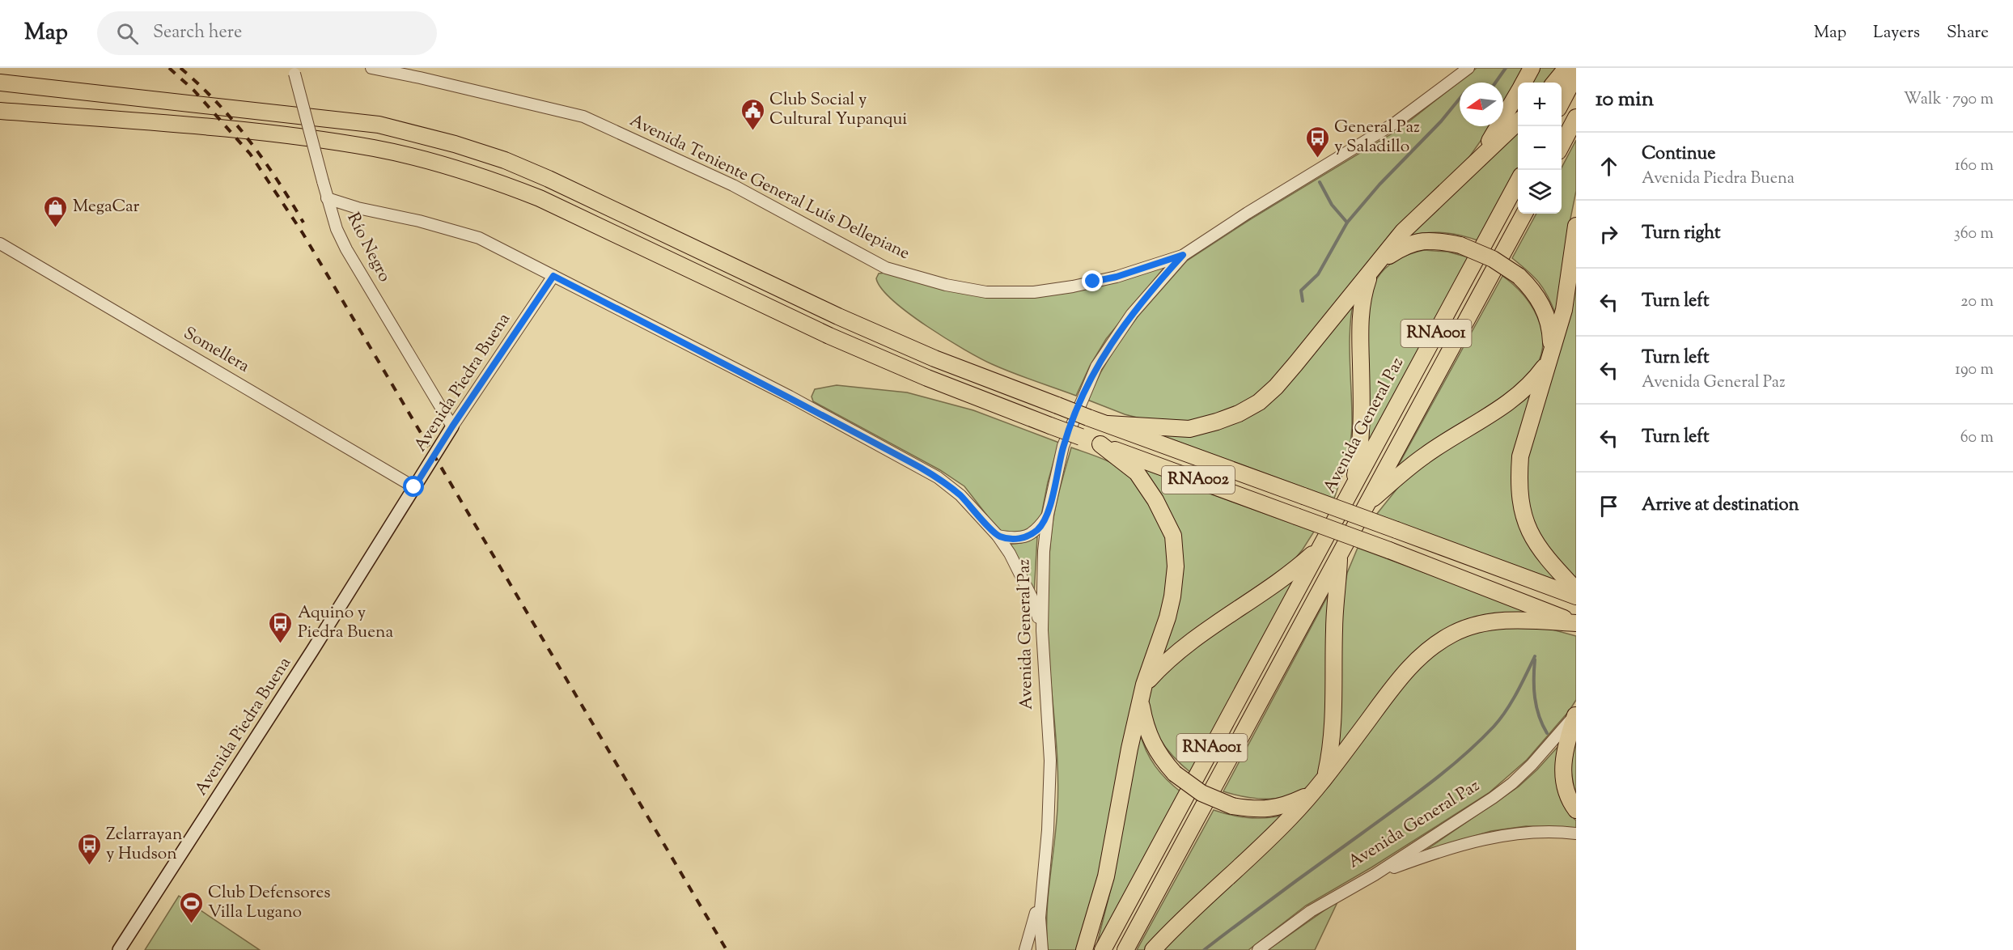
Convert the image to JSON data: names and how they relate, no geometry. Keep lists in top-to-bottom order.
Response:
{
  "streets": {
    "highway": ["RNA001", "Avenida General Paz", "RNA002"],
    "main road": ["Avenida Piedra Buena"],
    "street": ["Avenida Teniente General Luís Dellepiane", "Río Negro", "Somellera"]
  },
  "crossings": [
    ["Avenida Teniente General Luís Dellepiane", "Avenida General Paz"],
    ["Río Negro", "Avenida Piedra Buena"],
    ["Somellera", "Avenida Piedra Buena"]
  ],
  "places": {
    "public building": ["Club Social y Cultural Yupanqui"],
    "bus stop": ["General Paz y Saladillo", "Aquino y Piedra Buena", "Zelarrayan y Hudson"],
    "shop": ["MegaCar"],
    "sports": ["Club Defensores Villa Lugano"]
  },
  "north": "left",
  "page": {
    "header": "Map",
    "search": "Search here",
    "nav": ["Map", "Layers", "Share"],
    "heading": ["10 min", "Walk · 790 m"],
    "map_buttons": ["+", "−"],
    "list": [
      ["Continue", "Avenida Piedra Buena", "160 m"],
      ["Turn right", "360 m"],
      ["Turn left", "20 m"],
      ["Turn left", "Avenida General Paz", "190 m"],
      ["Turn left", "60 m"],
      "Arrive at destination"
    ]
  }
}
